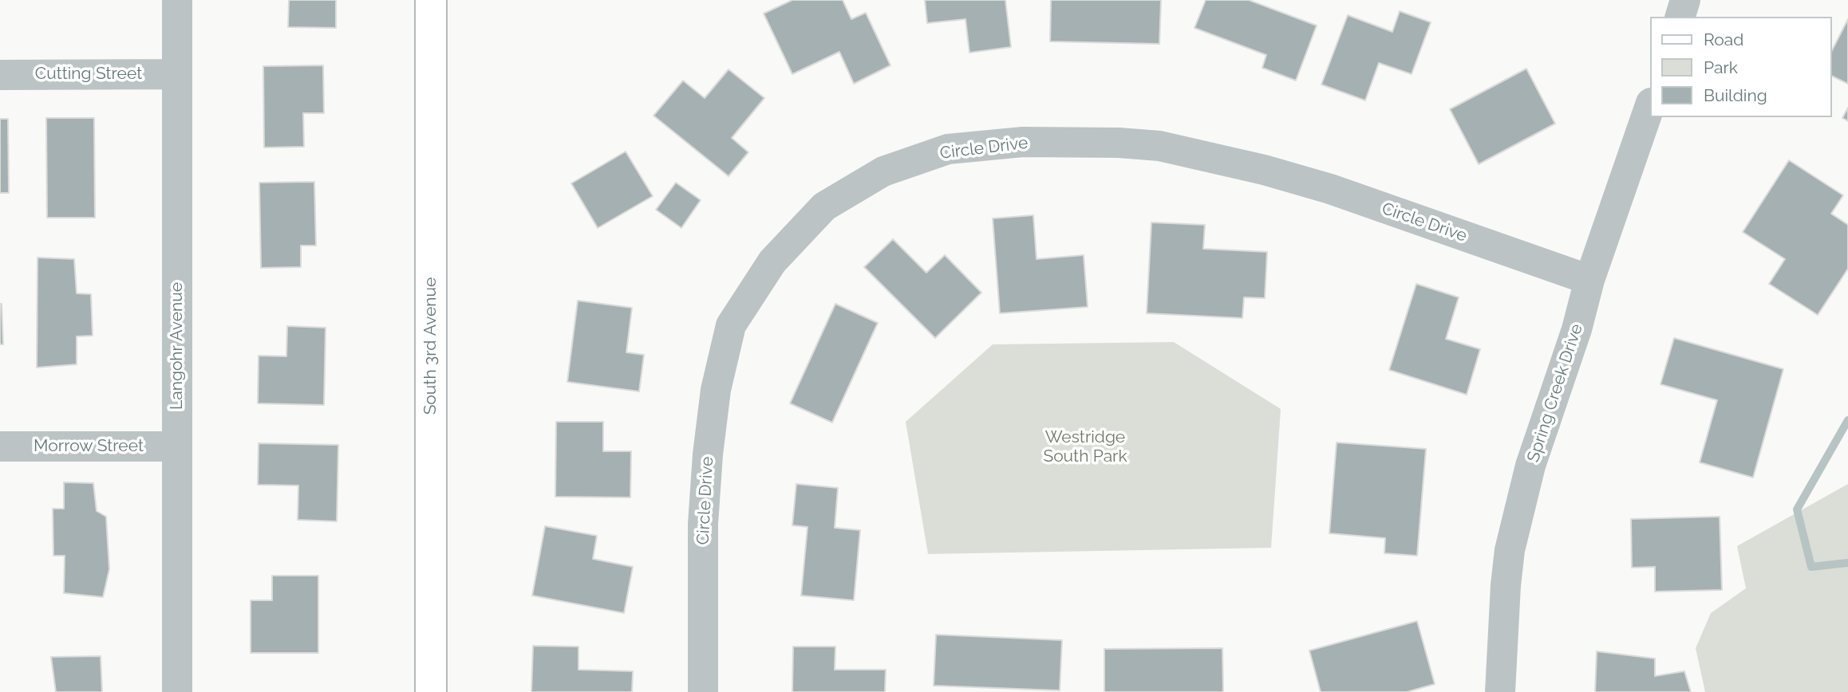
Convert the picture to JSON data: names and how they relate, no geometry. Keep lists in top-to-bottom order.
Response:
{
  "streets": {
    "main road": ["South 3rd Avenue"],
    "street": [
      "Cutting Street",
      "Circle Drive",
      "Langohr Avenue",
      "Spring Creek Drive",
      "Morrow Street"
    ]
  },
  "crossings": [
    ["Cutting Street", "Langohr Avenue"],
    ["Circle Drive", "Spring Creek Drive"],
    ["Langohr Avenue", "Morrow Street"]
  ],
  "parks": ["Westridge South Park"],
  "legend": ["Road", "Park", "Building"]
}
